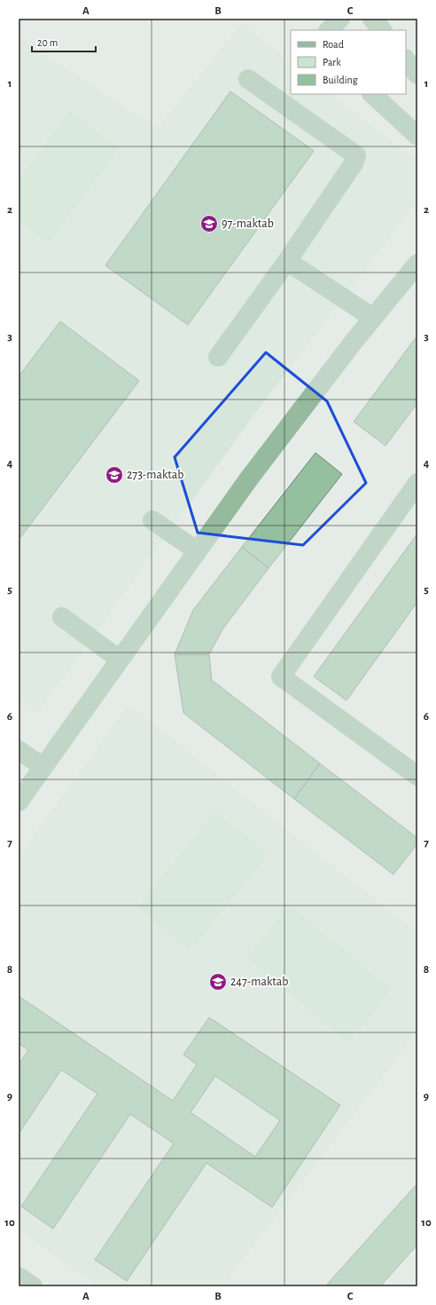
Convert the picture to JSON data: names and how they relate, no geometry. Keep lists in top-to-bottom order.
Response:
{
  "places": {
    "school or university": ["97-maktab", "273-maktab", "247-maktab"]
  },
  "legend": ["Road", "Park", "Building"],
  "scale_bar": "20 m",
  "grid": {
    "columns": ["A", "B", "C"],
    "rows": [
      "1",
      "2",
      "3",
      "4",
      "5",
      "6",
      "7",
      "8",
      "9",
      "10"
    ]
  }
}
